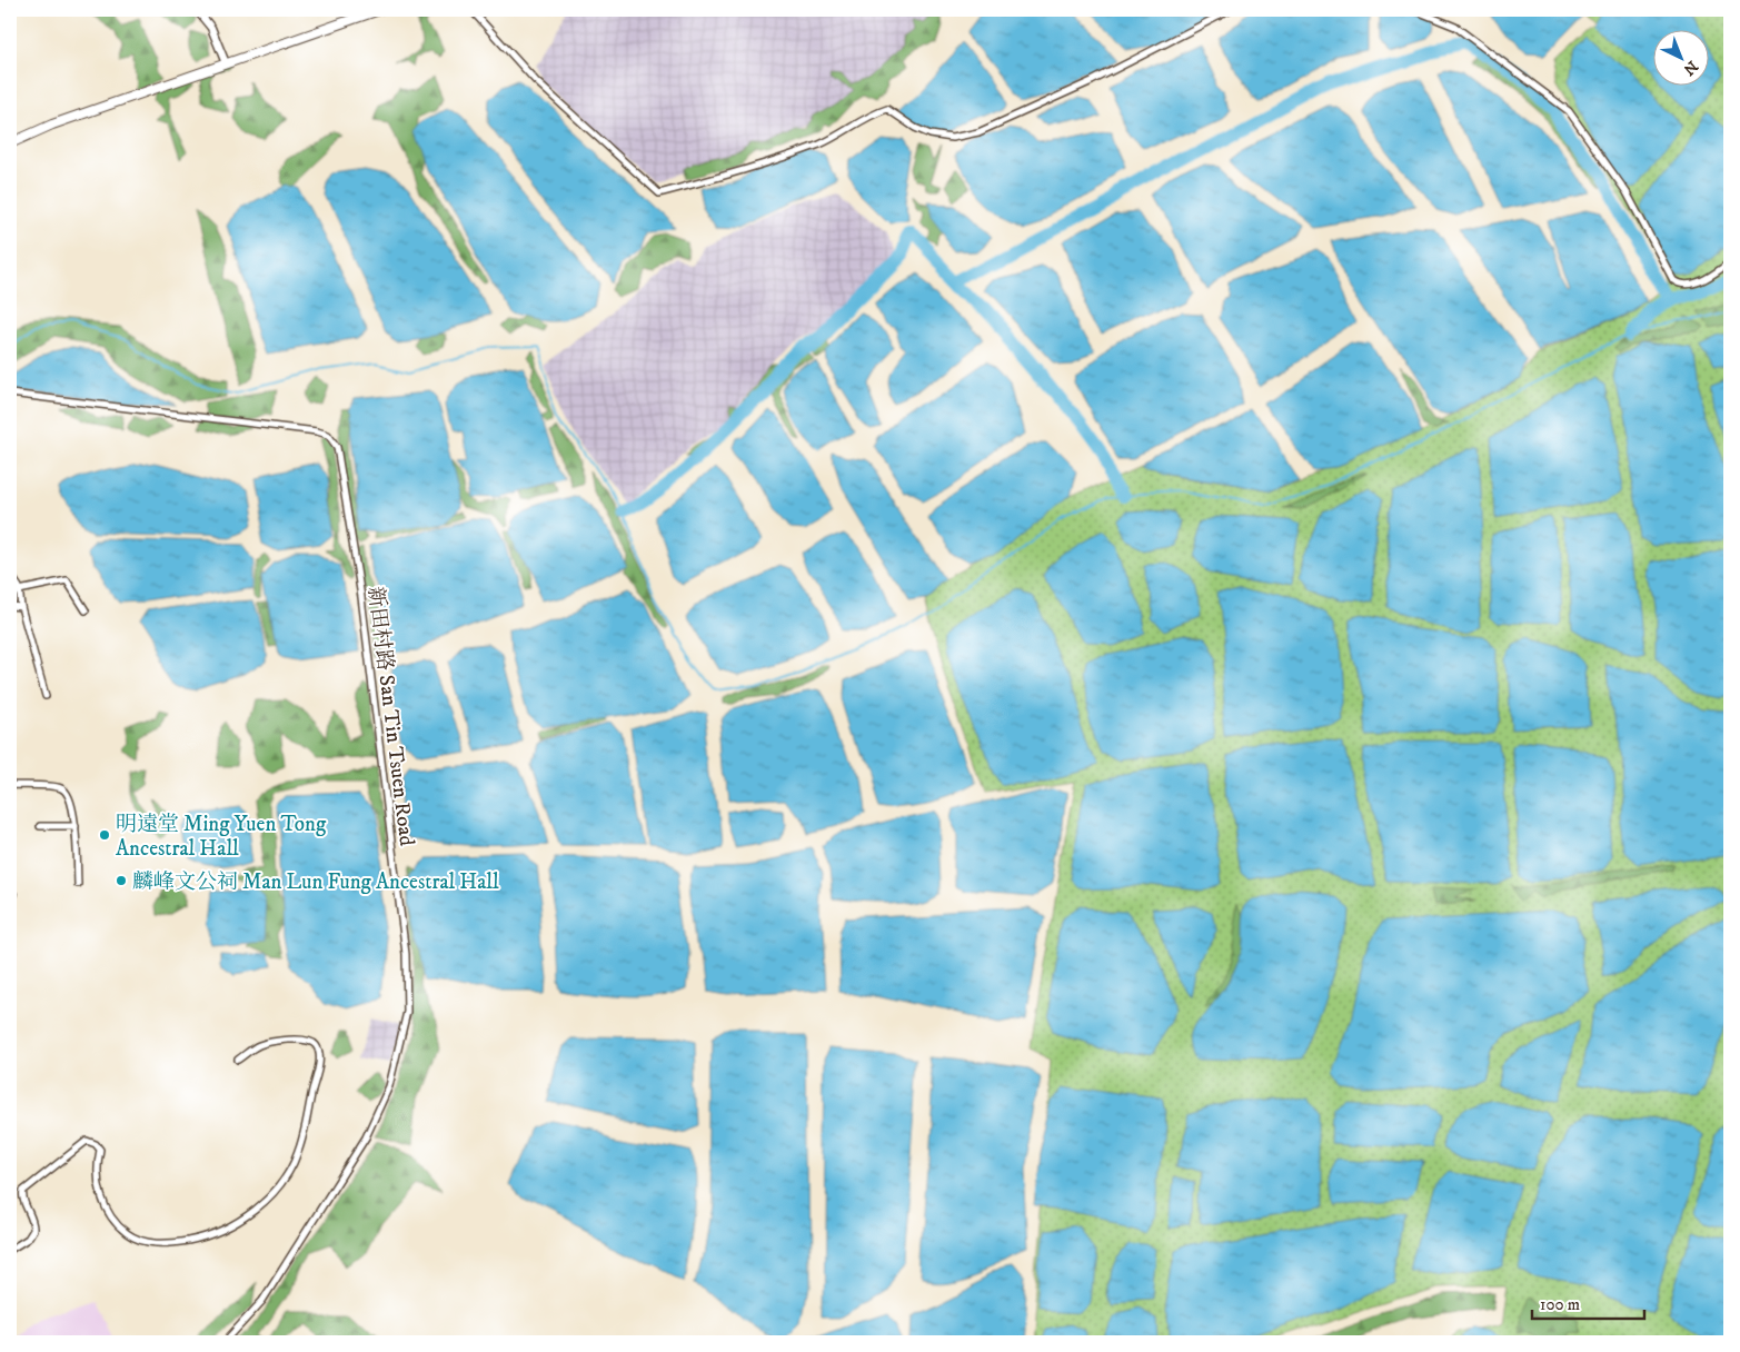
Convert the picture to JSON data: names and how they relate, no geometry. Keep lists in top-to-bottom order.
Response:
{
  "streets": {
    "street": ["新田村路 San Tin Tsuen Road"]
  },
  "places": ["明遠堂 Ming Yuen Tong Ancestral Hall", "麟峰文公祠 Man Lun Fung Ancestral Hall"],
  "scale_bar": "100 m",
  "north": "bottom right"
}
